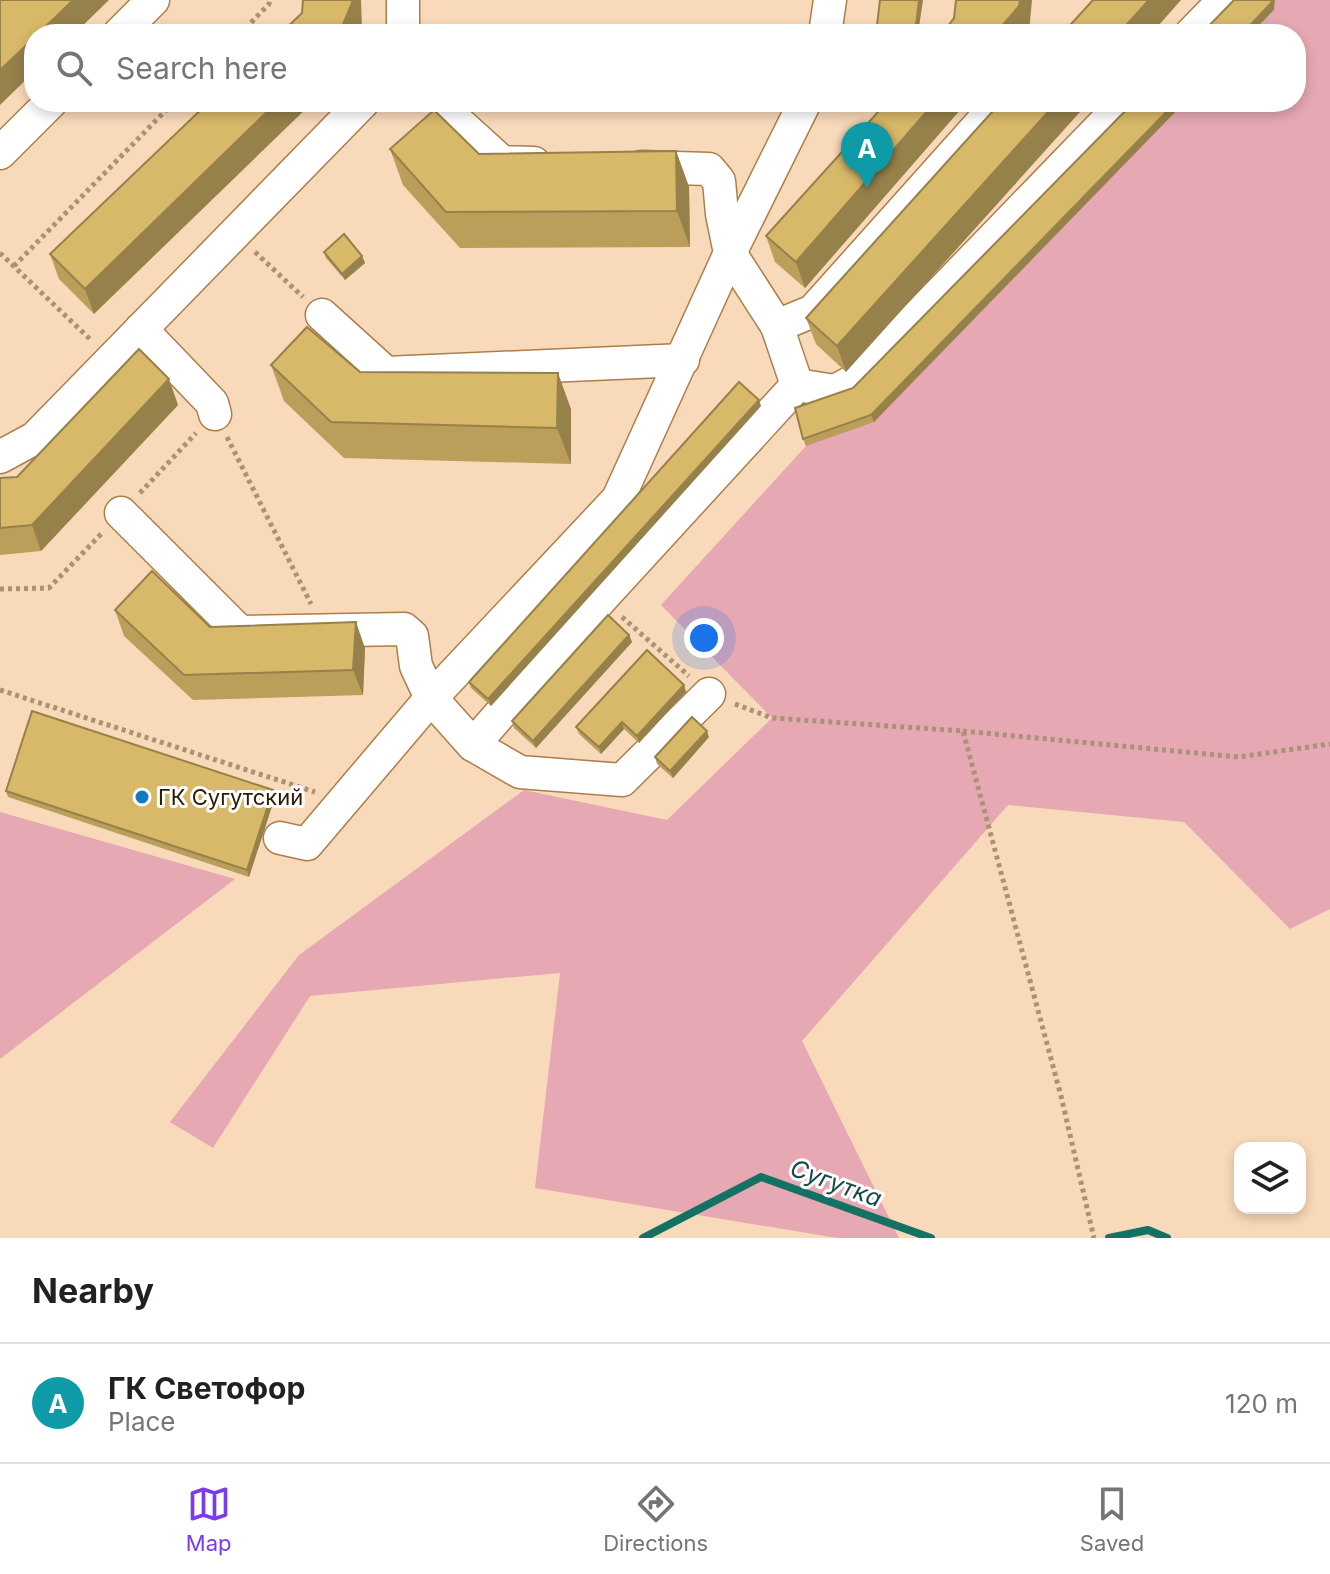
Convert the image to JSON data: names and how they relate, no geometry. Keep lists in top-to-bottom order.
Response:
{
  "water": ["Сугутка"],
  "places": ["ГК Сугутский"],
  "page": {
    "search": "Search here",
    "pins": "A",
    "heading": "Nearby",
    "list": [
      {
        "mark": "A",
        "name": "ГК Светофор",
        "note": "Place",
        "value": "120 m"
      }
    ],
    "nav": ["Map", "Directions", "Saved"]
  }
}
